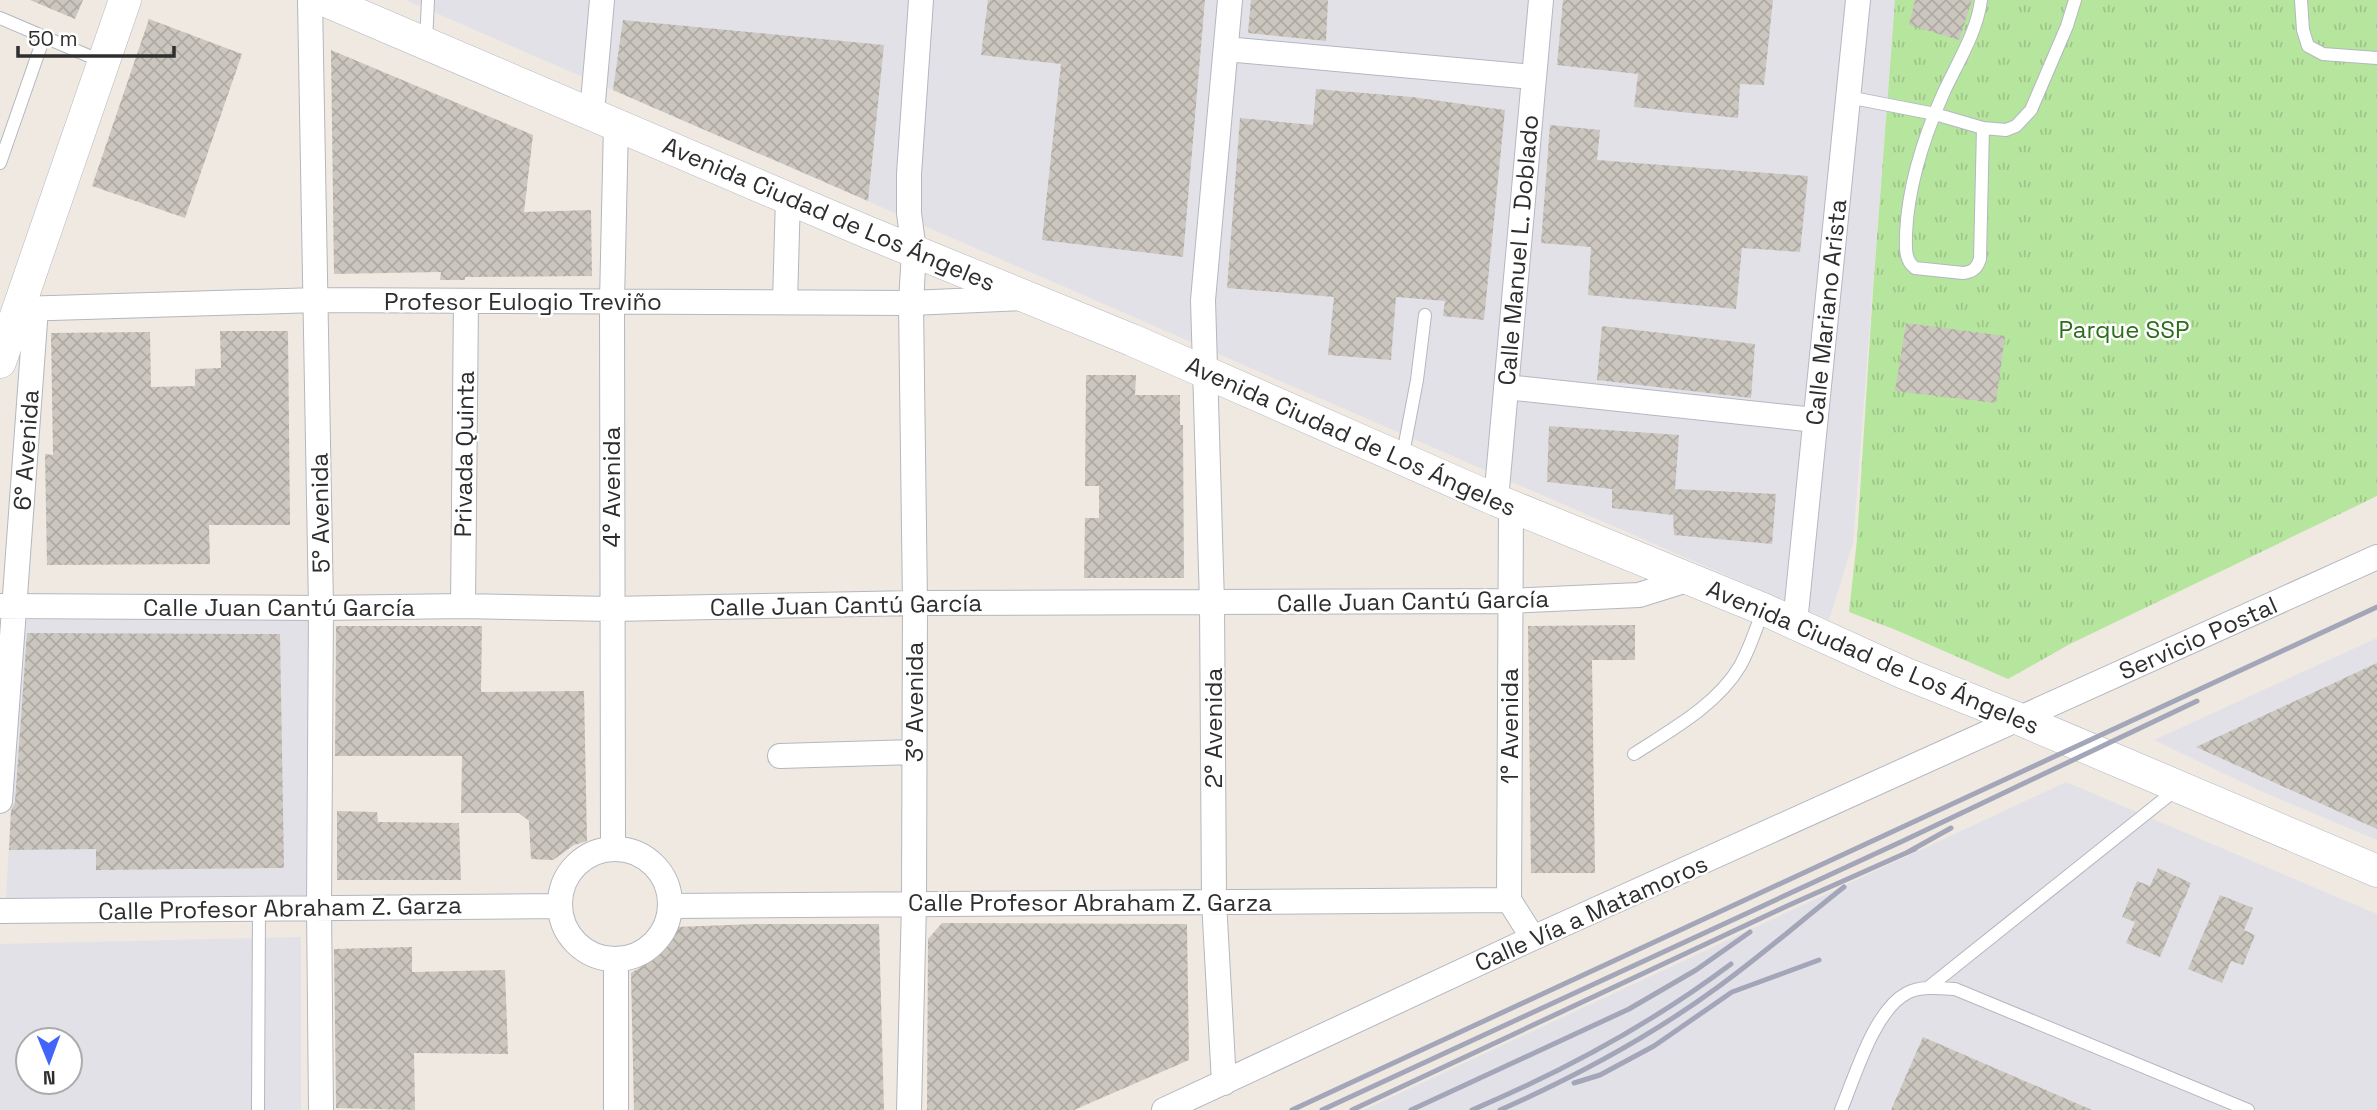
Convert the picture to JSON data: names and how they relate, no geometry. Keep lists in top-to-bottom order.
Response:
{
  "streets": {
    "street": [
      "Avenida Ciudad de Los Ángeles",
      "Calle Manuel L. Doblado",
      "Profesor Eulogio Treviño",
      "Calle Mariano Arista",
      "6° Avenida",
      "Privada Quinta",
      "4° Avenida",
      "5° Avenida",
      "Calle Juan Cantú García",
      "Servicio Postal",
      "3° Avenida",
      "1° Avenida",
      "2° Avenida",
      "Calle Profesor Abraham Z. Garza",
      "Calle Vía a Matamoros"
    ]
  },
  "crossings": [
    ["Avenida Ciudad de Los Ángeles", "Calle Manuel L. Doblado"],
    ["Avenida Ciudad de Los Ángeles", "Profesor Eulogio Treviño"],
    ["Avenida Ciudad de Los Ángeles", "Calle Mariano Arista"],
    ["Avenida Ciudad de Los Ángeles", "4° Avenida"],
    ["Avenida Ciudad de Los Ángeles", "Calle Juan Cantú García"],
    ["Avenida Ciudad de Los Ángeles", "Servicio Postal"],
    ["Avenida Ciudad de Los Ángeles", "3° Avenida"],
    ["Avenida Ciudad de Los Ángeles", "1° Avenida"],
    ["Avenida Ciudad de Los Ángeles", "2° Avenida"],
    ["Avenida Ciudad de Los Ángeles", "Calle Vía a Matamoros"],
    ["Calle Manuel L. Doblado", "1° Avenida"],
    ["Profesor Eulogio Treviño", "6° Avenida"],
    ["Profesor Eulogio Treviño", "Privada Quinta"],
    ["Profesor Eulogio Treviño", "4° Avenida"],
    ["Profesor Eulogio Treviño", "5° Avenida"],
    ["Profesor Eulogio Treviño", "3° Avenida"],
    ["6° Avenida", "Calle Juan Cantú García"],
    ["Privada Quinta", "Calle Juan Cantú García"],
    ["4° Avenida", "Calle Juan Cantú García"],
    ["4° Avenida", "Calle Profesor Abraham Z. Garza"],
    ["5° Avenida", "Calle Juan Cantú García"],
    ["5° Avenida", "Calle Profesor Abraham Z. Garza"],
    ["Calle Juan Cantú García", "3° Avenida"],
    ["Calle Juan Cantú García", "1° Avenida"],
    ["Calle Juan Cantú García", "2° Avenida"],
    ["Servicio Postal", "Calle Vía a Matamoros"],
    ["3° Avenida", "Calle Profesor Abraham Z. Garza"],
    ["1° Avenida", "Calle Profesor Abraham Z. Garza"],
    ["2° Avenida", "Calle Profesor Abraham Z. Garza"],
    ["2° Avenida", "Calle Vía a Matamoros"]
  ],
  "parks": ["Parque SSP"],
  "scale_bar": "50 m",
  "north": "bottom"
}
